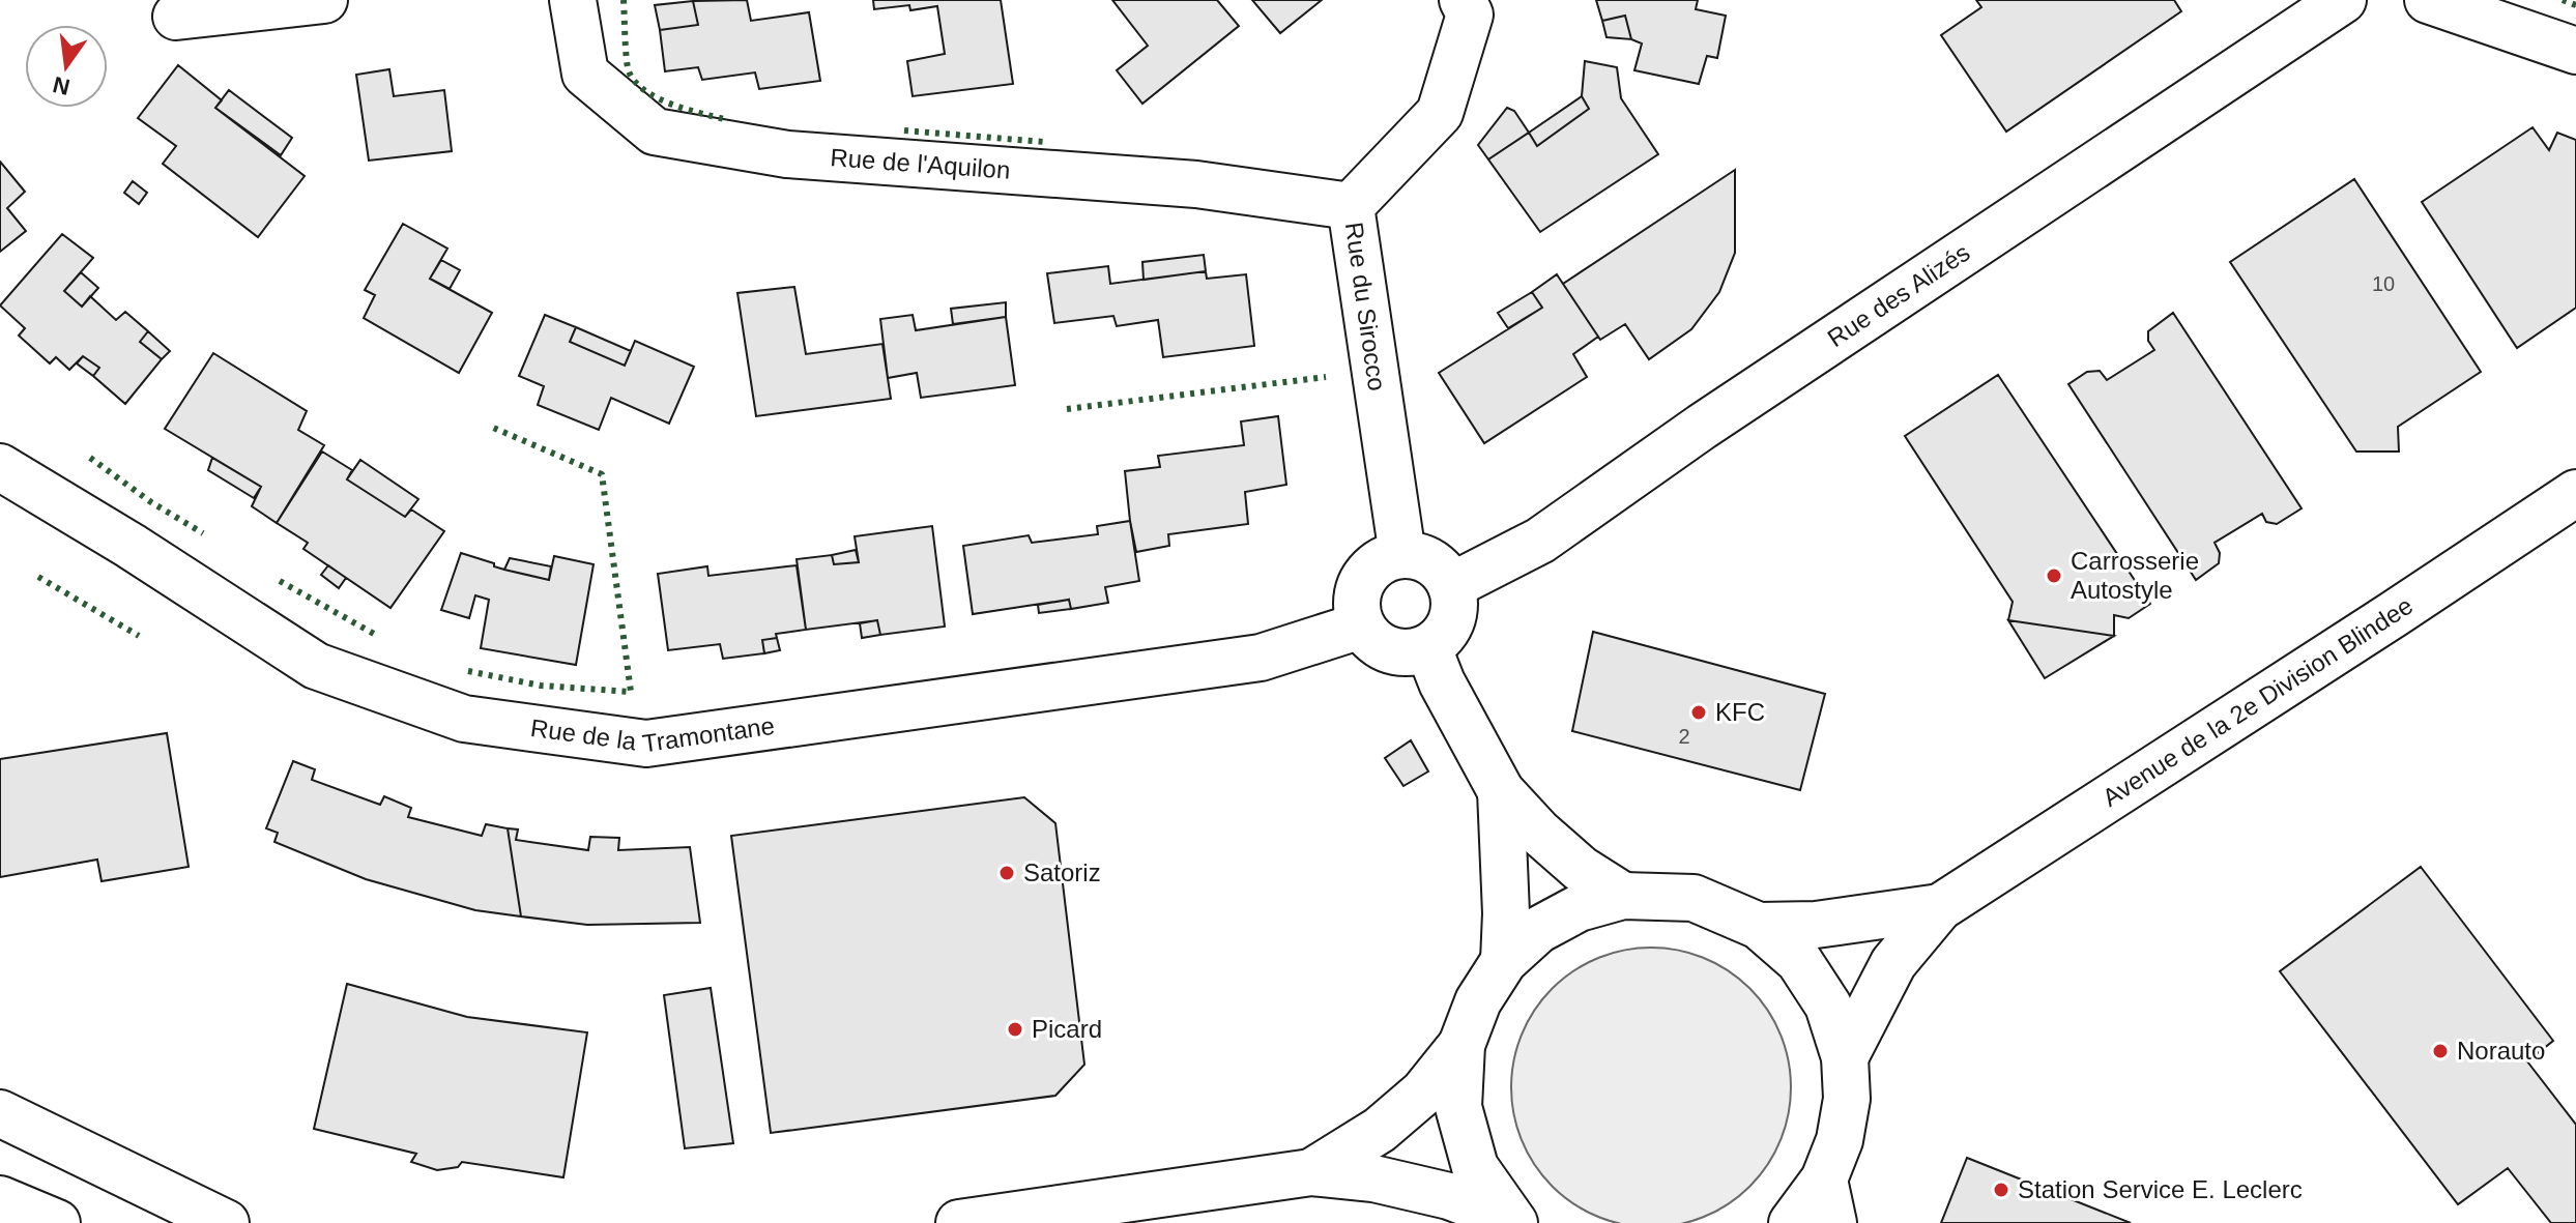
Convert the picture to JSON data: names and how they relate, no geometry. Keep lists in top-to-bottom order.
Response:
{
  "streets": {
    "street": [
      "Rue de l'Aquilon",
      "Rue des Alizés",
      "Rue du Sirocco",
      "Avenue de la 2e Division Blindee",
      "Rue de la Tramontane"
    ]
  },
  "crossings": [
    ["Rue de l'Aquilon", "Rue du Sirocco"],
    ["Rue des Alizés", "Rue du Sirocco"],
    ["Rue des Alizés", "Rue de la Tramontane"],
    ["Rue du Sirocco", "Rue de la Tramontane"]
  ],
  "places": [
    "Carrosserie Autostyle",
    "KFC",
    "Satoriz",
    "Picard",
    "Norauto",
    "Station Service E. Leclerc"
  ],
  "house_numbers": ["10", "2"],
  "north": "bottom"
}
